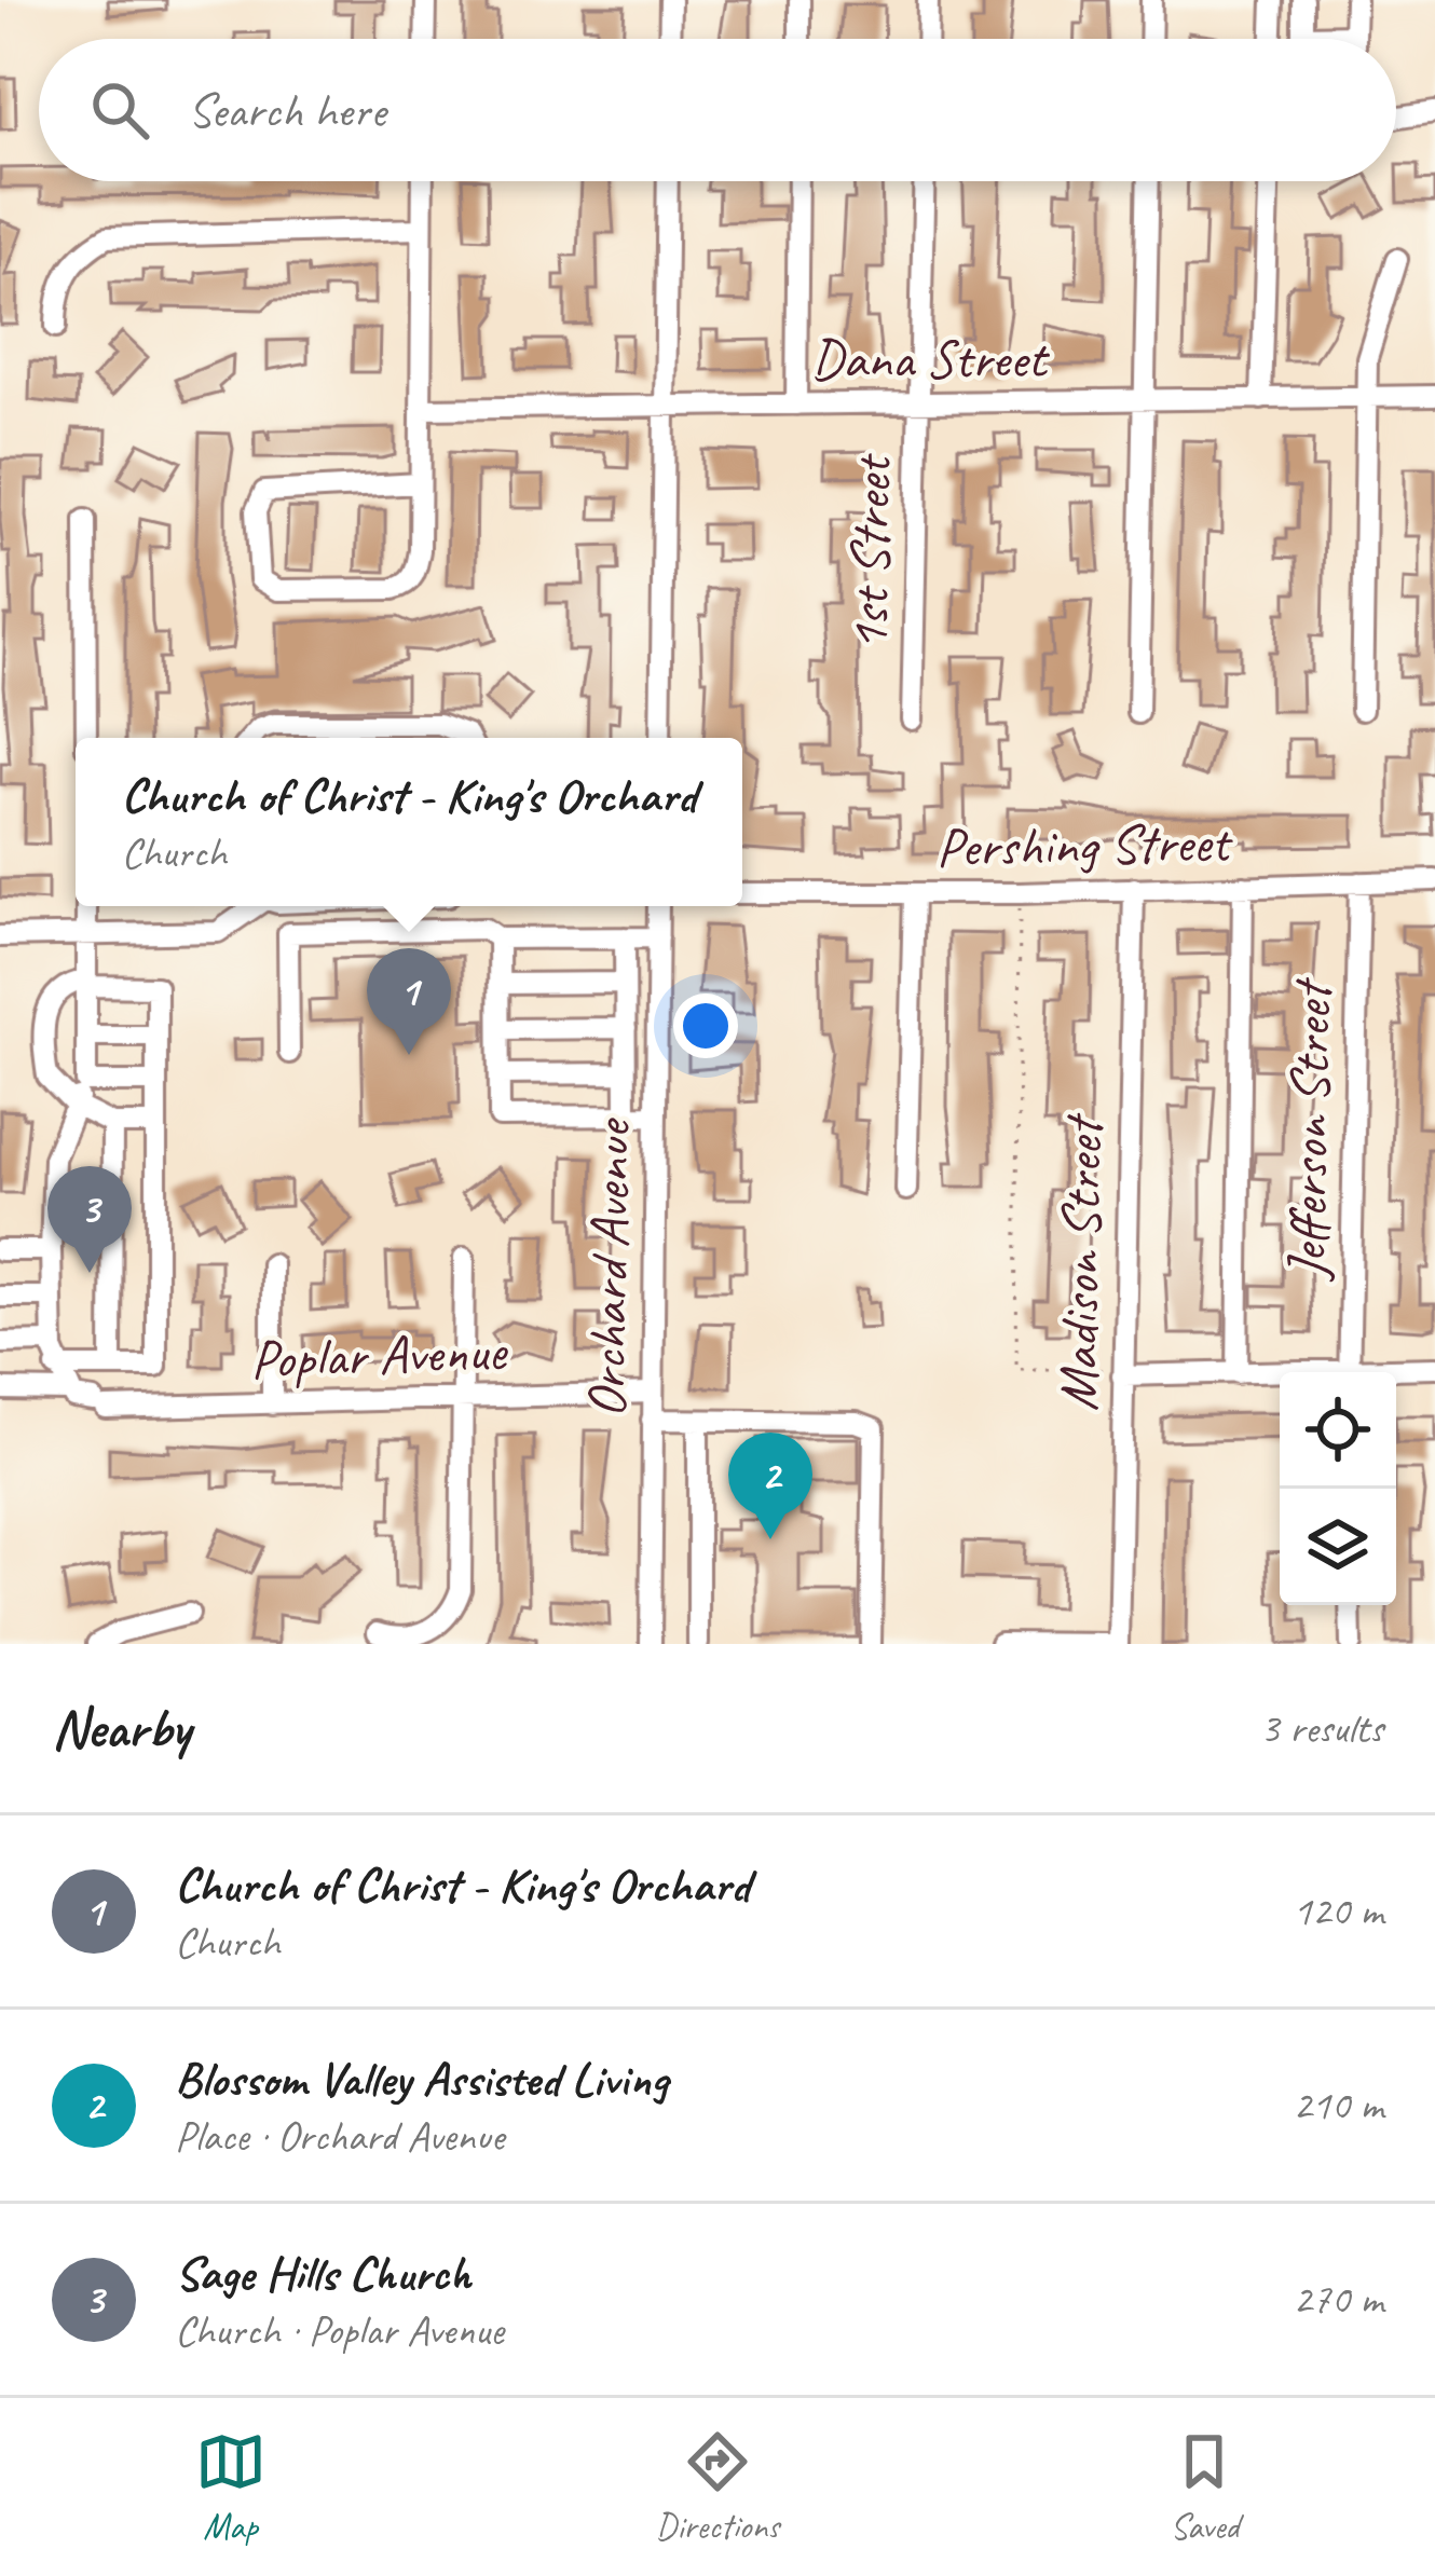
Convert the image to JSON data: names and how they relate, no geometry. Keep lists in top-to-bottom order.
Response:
{
  "streets": {
    "street": [
      "Dana Street",
      "1st Street",
      "Pershing Street",
      "Jefferson Street",
      "Madison Street",
      "Orchard Avenue",
      "Poplar Avenue"
    ]
  },
  "crossings": [
    ["Dana Street", "1st Street"],
    ["Pershing Street", "Jefferson Street"],
    ["Pershing Street", "Madison Street"],
    ["Orchard Avenue", "Poplar Avenue"]
  ],
  "page": {
    "search": "Search here",
    "popup": ["Church of Christ - King's Orchard", "Church"],
    "pins": ["1", "3", "2"],
    "heading": ["Nearby", "3 results"],
    "list": [
      {
        "mark": "1",
        "name": "Church of Christ - King's Orchard",
        "note": "Church",
        "value": "120 m"
      },
      {
        "mark": "2",
        "name": "Blossom Valley Assisted Living",
        "note": "Place · Orchard Avenue",
        "value": "210 m"
      },
      {
        "mark": "3",
        "name": "Sage Hills Church",
        "note": "Church · Poplar Avenue",
        "value": "270 m"
      }
    ],
    "nav": ["Map", "Directions", "Saved"]
  }
}
